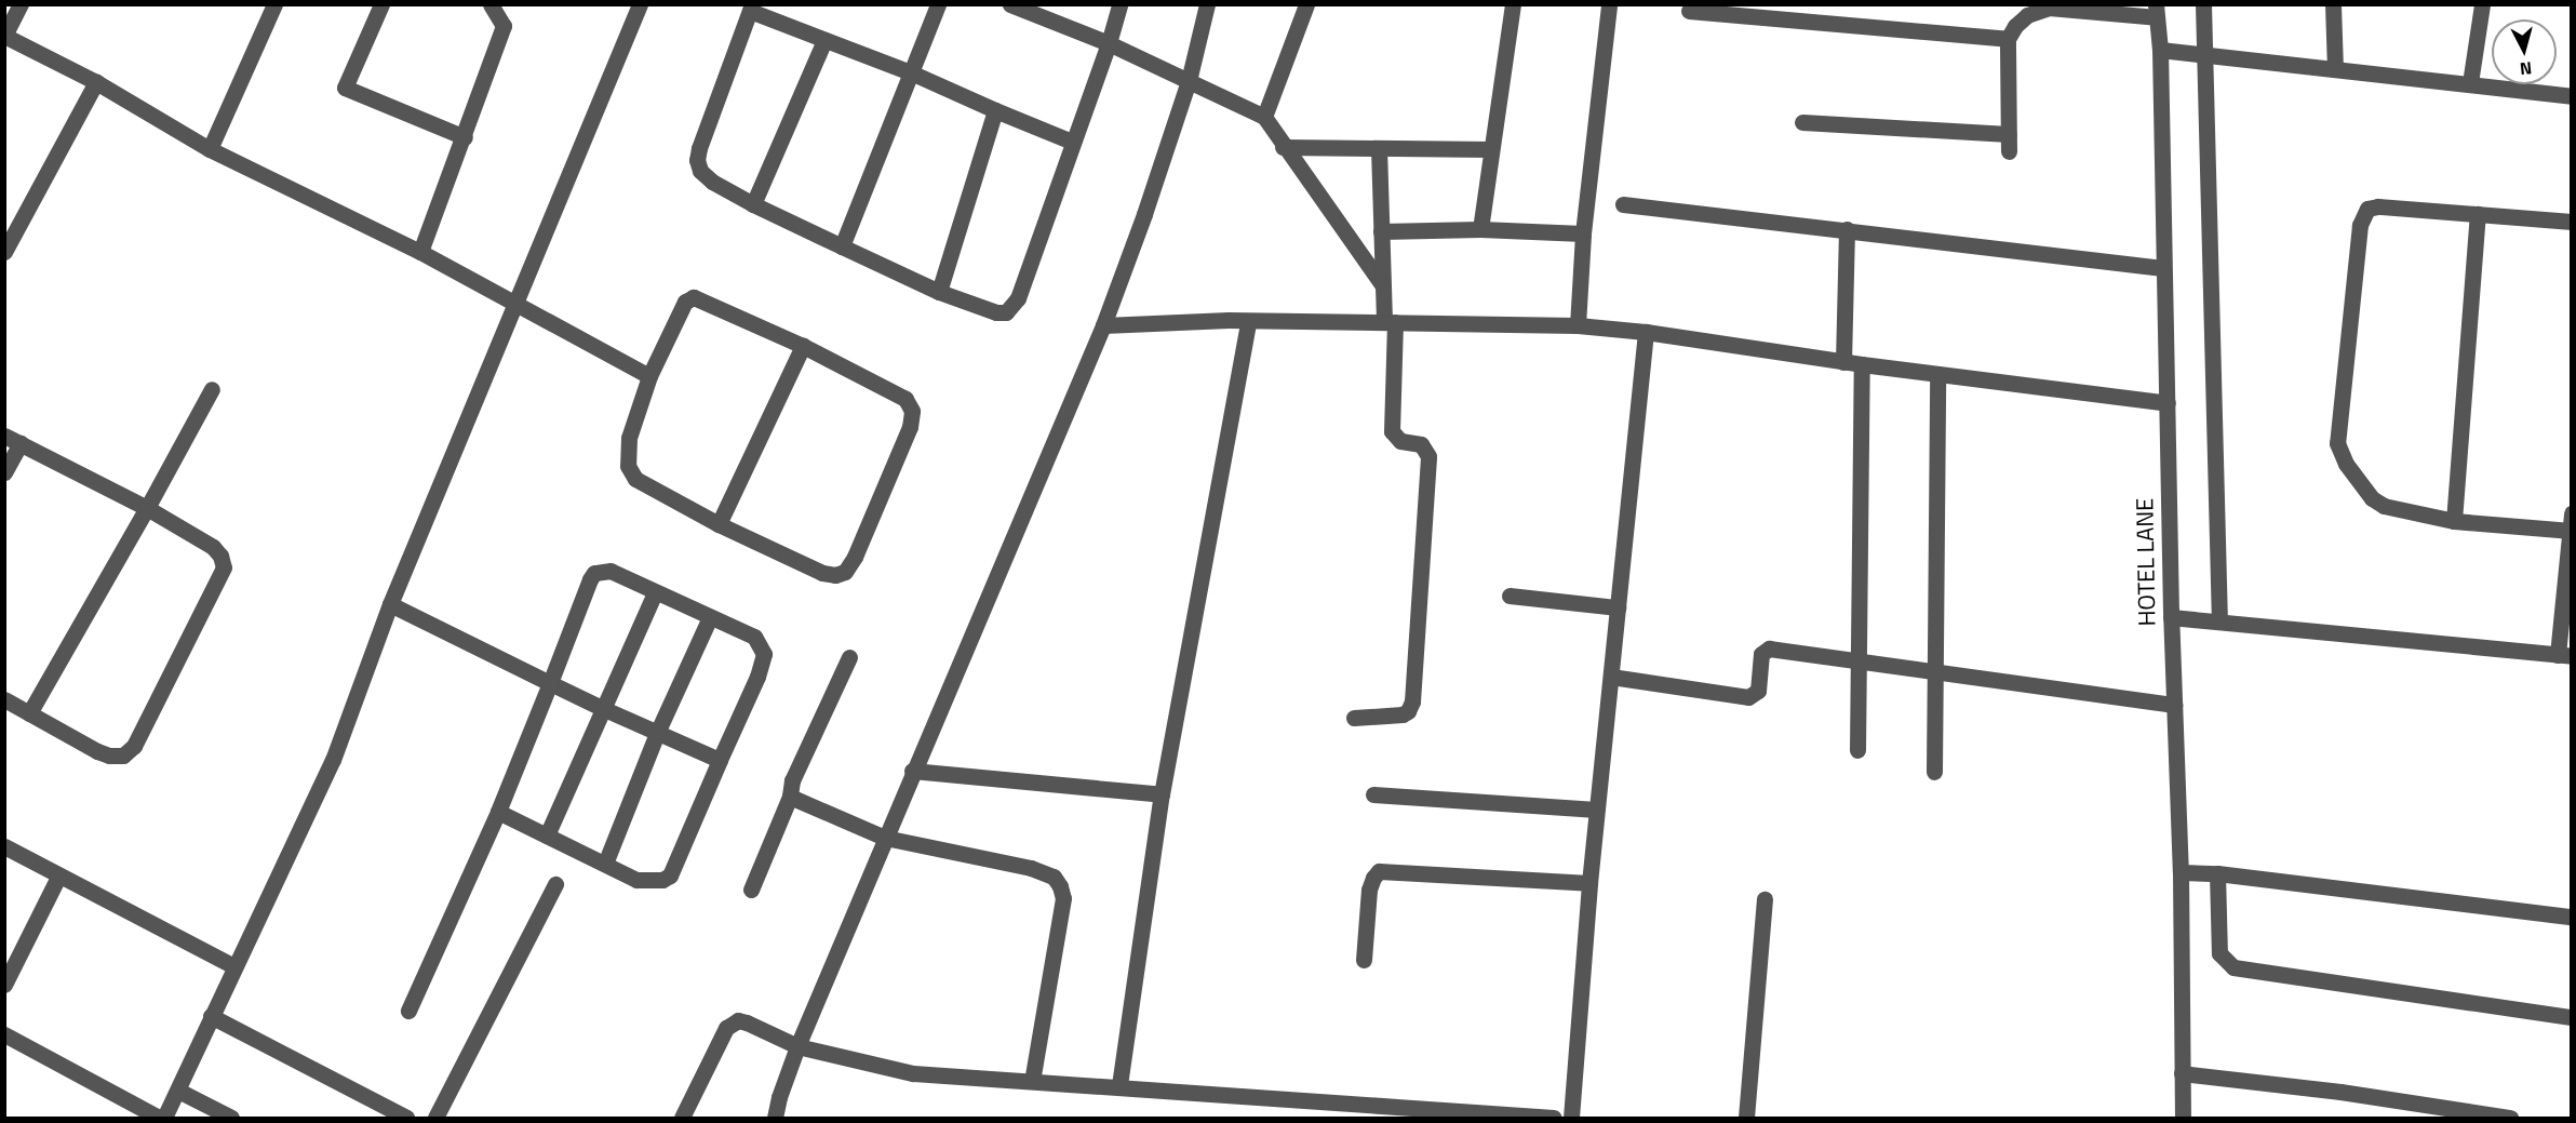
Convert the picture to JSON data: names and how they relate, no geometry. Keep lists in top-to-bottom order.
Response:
{
  "streets": {
    "street": ["HOTEL LANE"]
  },
  "north": "bottom"
}
